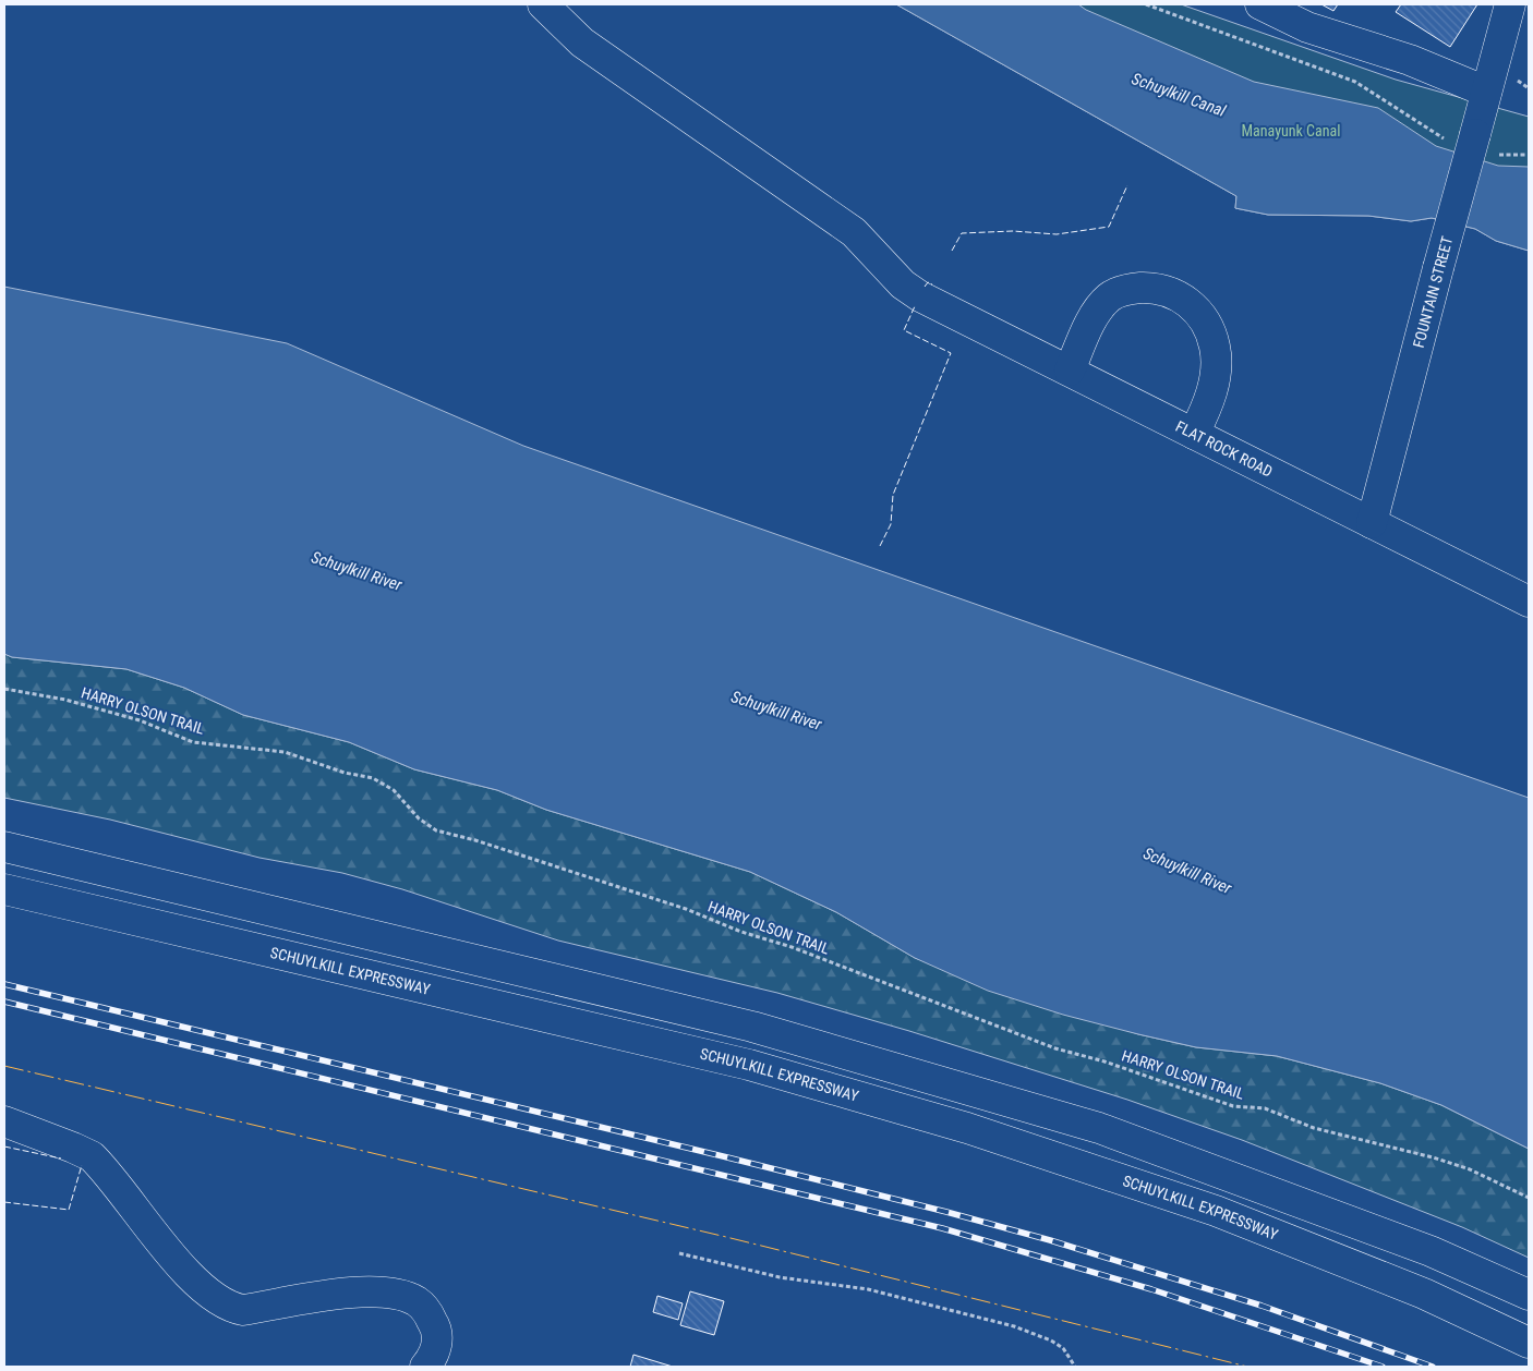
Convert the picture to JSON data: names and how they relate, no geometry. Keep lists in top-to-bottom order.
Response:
{
  "streets": {
    "main road": ["FOUNTAIN STREET", "FLAT ROCK ROAD", "SCHUYLKILL EXPRESSWAY"],
    "path": ["HARRY OLSON TRAIL"]
  },
  "crossings": [
    ["FOUNTAIN STREET", "FLAT ROCK ROAD"]
  ],
  "water": ["Schuylkill Canal", "Schuylkill River"],
  "parks": ["Manayunk Canal"]
}
